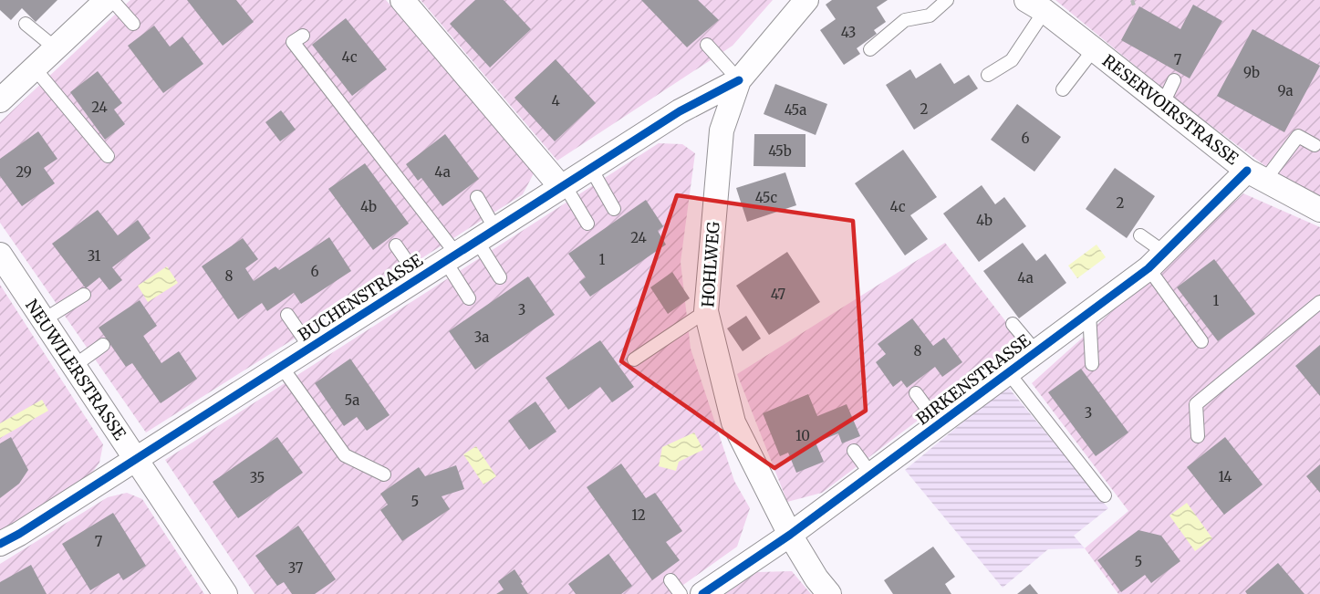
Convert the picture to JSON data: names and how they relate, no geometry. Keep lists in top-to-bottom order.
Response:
{
  "streets": {
    "street": [
      "RESERVOIRSTRASSE",
      "HOHLWEG",
      "BUCHENSTRASSE",
      "NEUWILERSTRASSE",
      "BIRKENSTRASSE"
    ]
  },
  "crossings": [
    ["RESERVOIRSTRASSE", "BIRKENSTRASSE"],
    ["HOHLWEG", "BUCHENSTRASSE"],
    ["HOHLWEG", "BIRKENSTRASSE"],
    ["BUCHENSTRASSE", "NEUWILERSTRASSE"]
  ],
  "house_numbers": [
    "43",
    "4c",
    "7",
    "9b",
    "9a",
    "4",
    "24",
    "2",
    "45a",
    "6",
    "45b",
    "29",
    "4a",
    "45c",
    "2",
    "4b",
    "4c",
    "4b",
    "24",
    "31",
    "1",
    "6",
    "8",
    "4a",
    "47",
    "1",
    "3",
    "3a",
    "8",
    "5a",
    "3",
    "10",
    "14",
    "35",
    "5",
    "12",
    "7",
    "5",
    "37"
  ]
}
